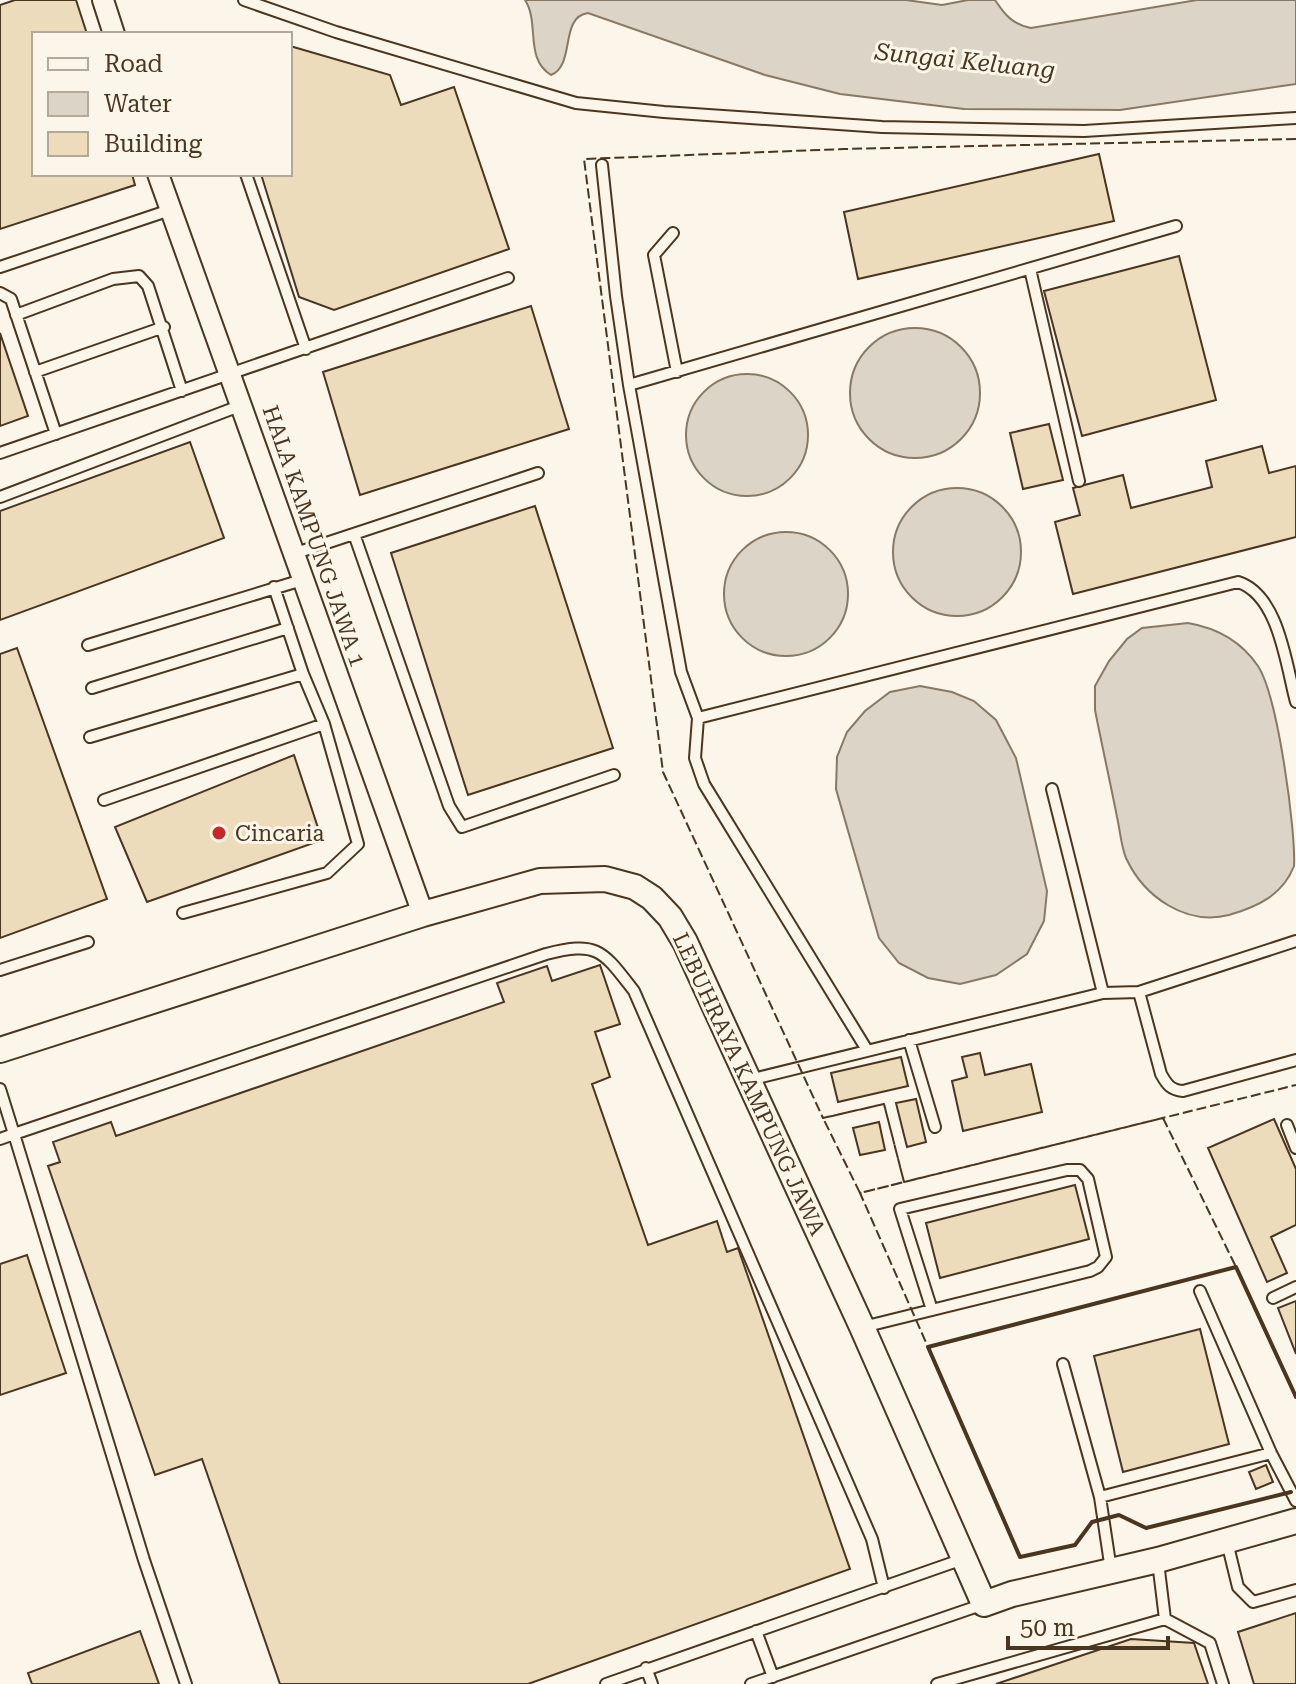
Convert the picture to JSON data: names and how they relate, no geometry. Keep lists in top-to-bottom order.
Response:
{
  "streets": {
    "street": ["HALA KAMPUNG JAWA 1", "LEBUHRAYA KAMPUNG JAWA"]
  },
  "crossings": [
    ["HALA KAMPUNG JAWA 1", "LEBUHRAYA KAMPUNG JAWA"]
  ],
  "water": ["Sungai Keluang"],
  "places": ["Cincaria"],
  "legend": ["Road", "Water", "Building"],
  "scale_bar": "50 m"
}
